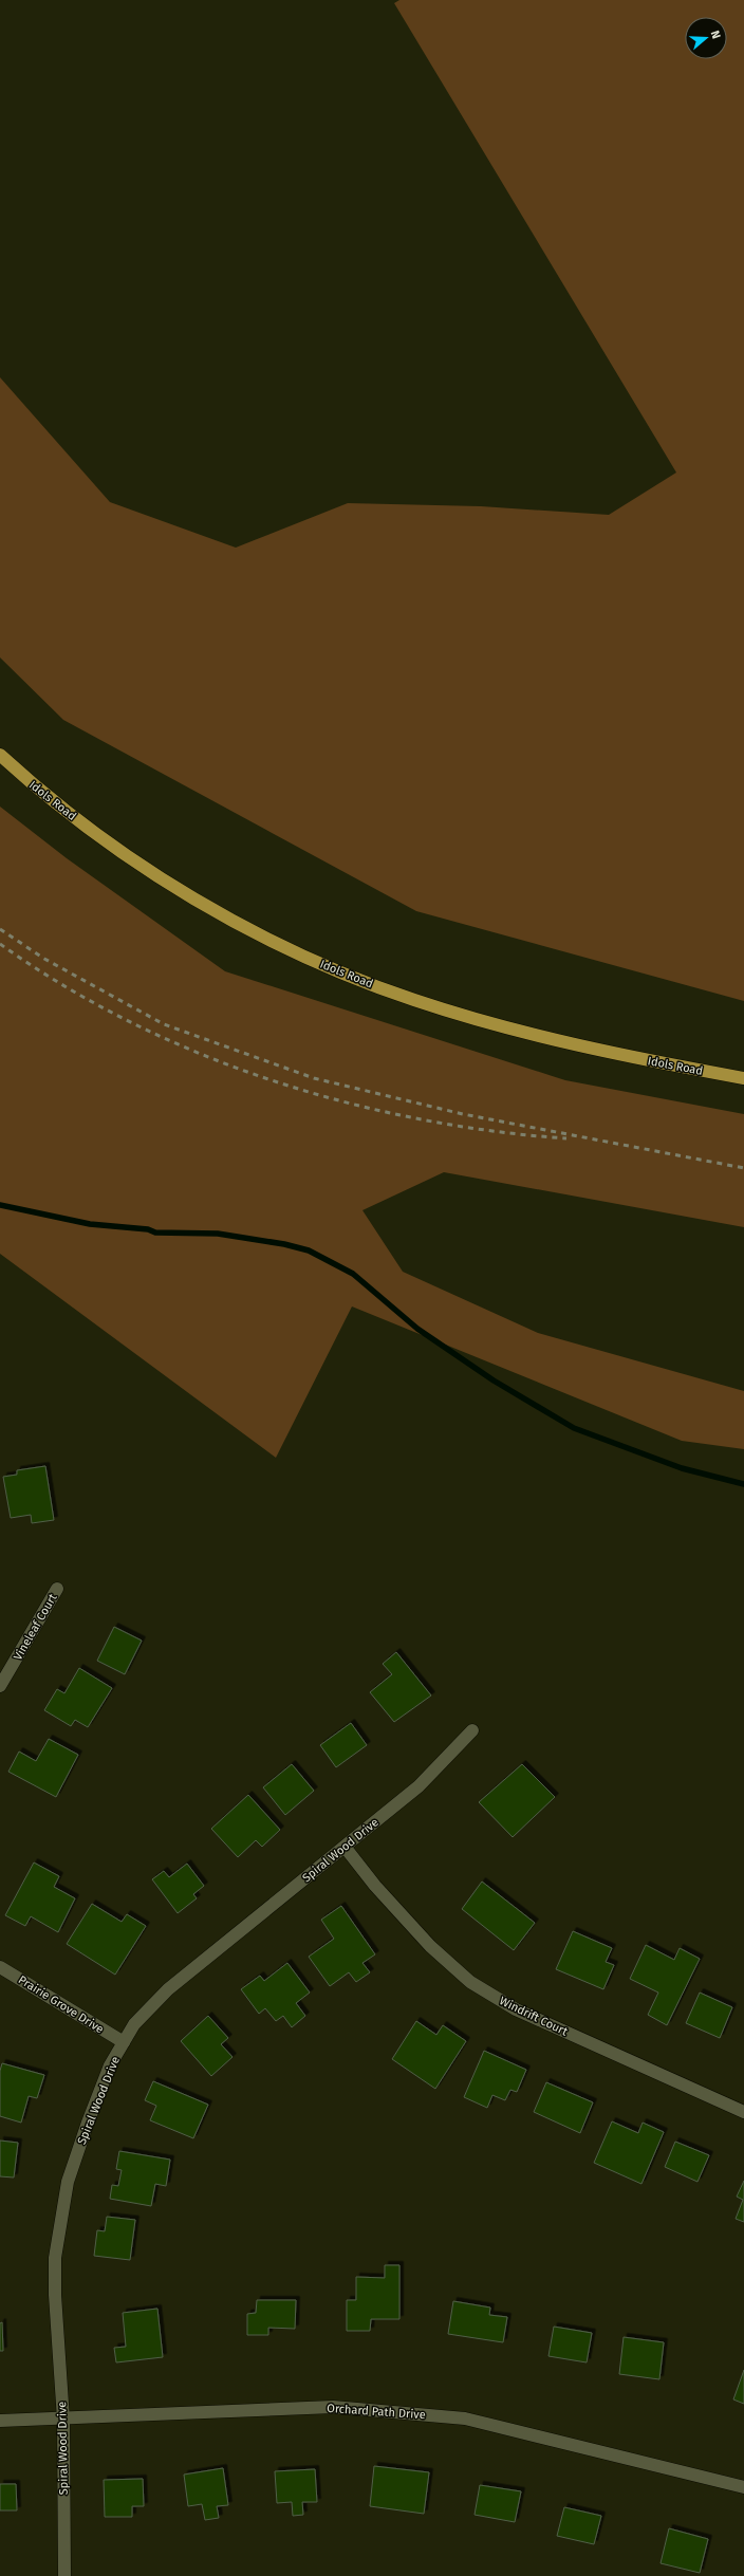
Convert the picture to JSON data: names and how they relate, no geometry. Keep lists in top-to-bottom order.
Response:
{
  "streets": {
    "main road": ["Idols Road"],
    "street": [
      "Vineleaf Court",
      "Spiral Wood Drive",
      "Prairie Grove Drive",
      "Windrift Court",
      "Orchard Path Drive"
    ]
  },
  "crossings": [
    ["Spiral Wood Drive", "Prairie Grove Drive"],
    ["Spiral Wood Drive", "Windrift Court"],
    ["Spiral Wood Drive", "Orchard Path Drive"]
  ],
  "north": "right"
}
